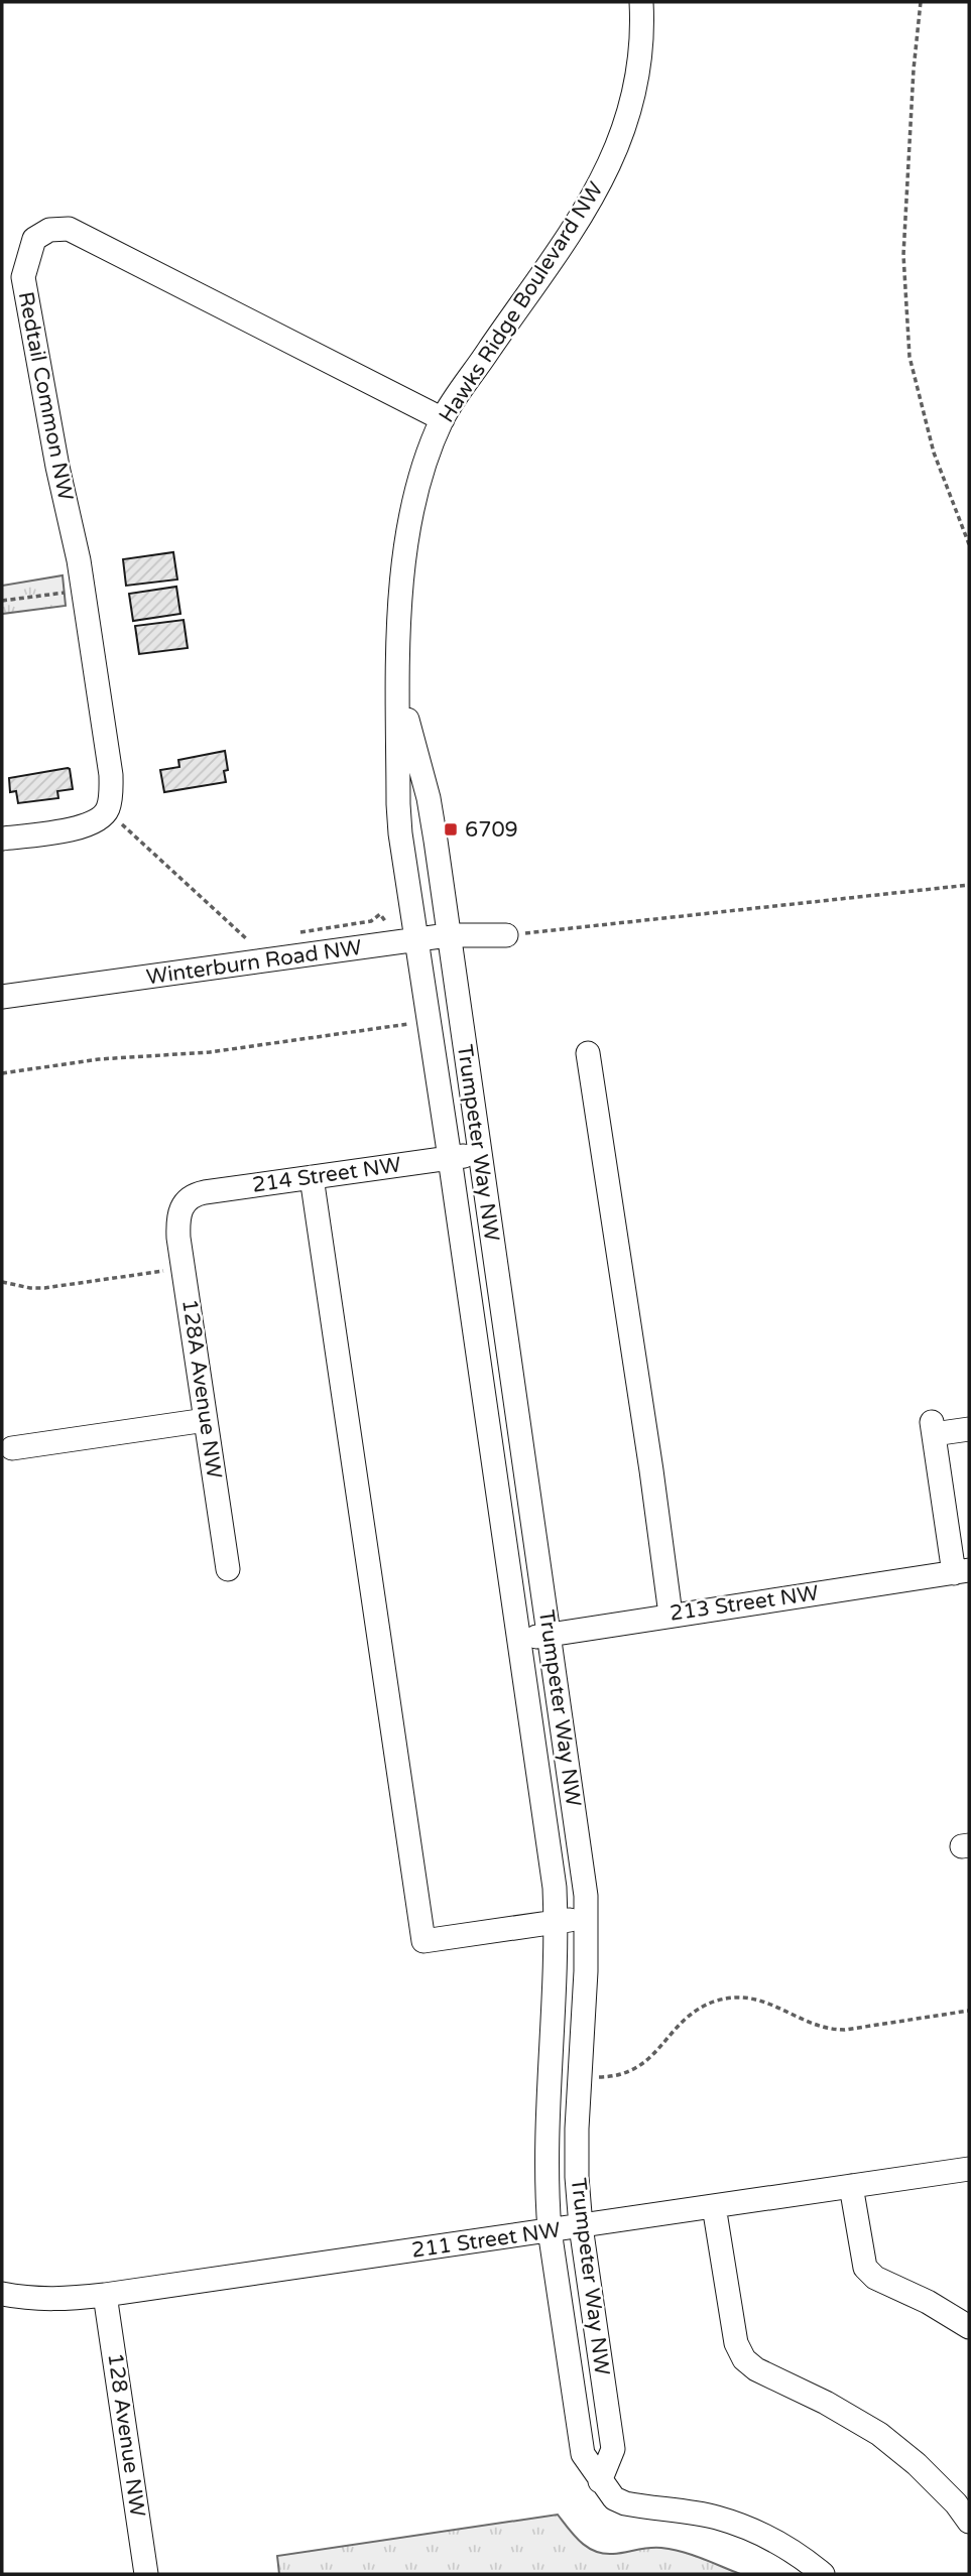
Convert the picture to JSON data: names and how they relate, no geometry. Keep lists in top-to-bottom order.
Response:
{
  "streets": {
    "street": [
      "Hawks Ridge Boulevard NW",
      "Redtail Common NW",
      "Winterburn Road NW",
      "Trumpeter Way NW",
      "214 Street NW",
      "128A Avenue NW",
      "213 Street NW",
      "211 Street NW",
      "128 Avenue NW"
    ]
  },
  "crossings": [
    ["Hawks Ridge Boulevard NW", "Redtail Common NW"],
    ["Hawks Ridge Boulevard NW", "Winterburn Road NW"],
    ["Hawks Ridge Boulevard NW", "Trumpeter Way NW"],
    ["Winterburn Road NW", "Trumpeter Way NW"],
    ["Trumpeter Way NW", "214 Street NW"],
    ["Trumpeter Way NW", "213 Street NW"],
    ["Trumpeter Way NW", "211 Street NW"],
    ["214 Street NW", "128A Avenue NW"],
    ["211 Street NW", "128 Avenue NW"]
  ],
  "places": {
    "transit": ["6709"]
  }
}
